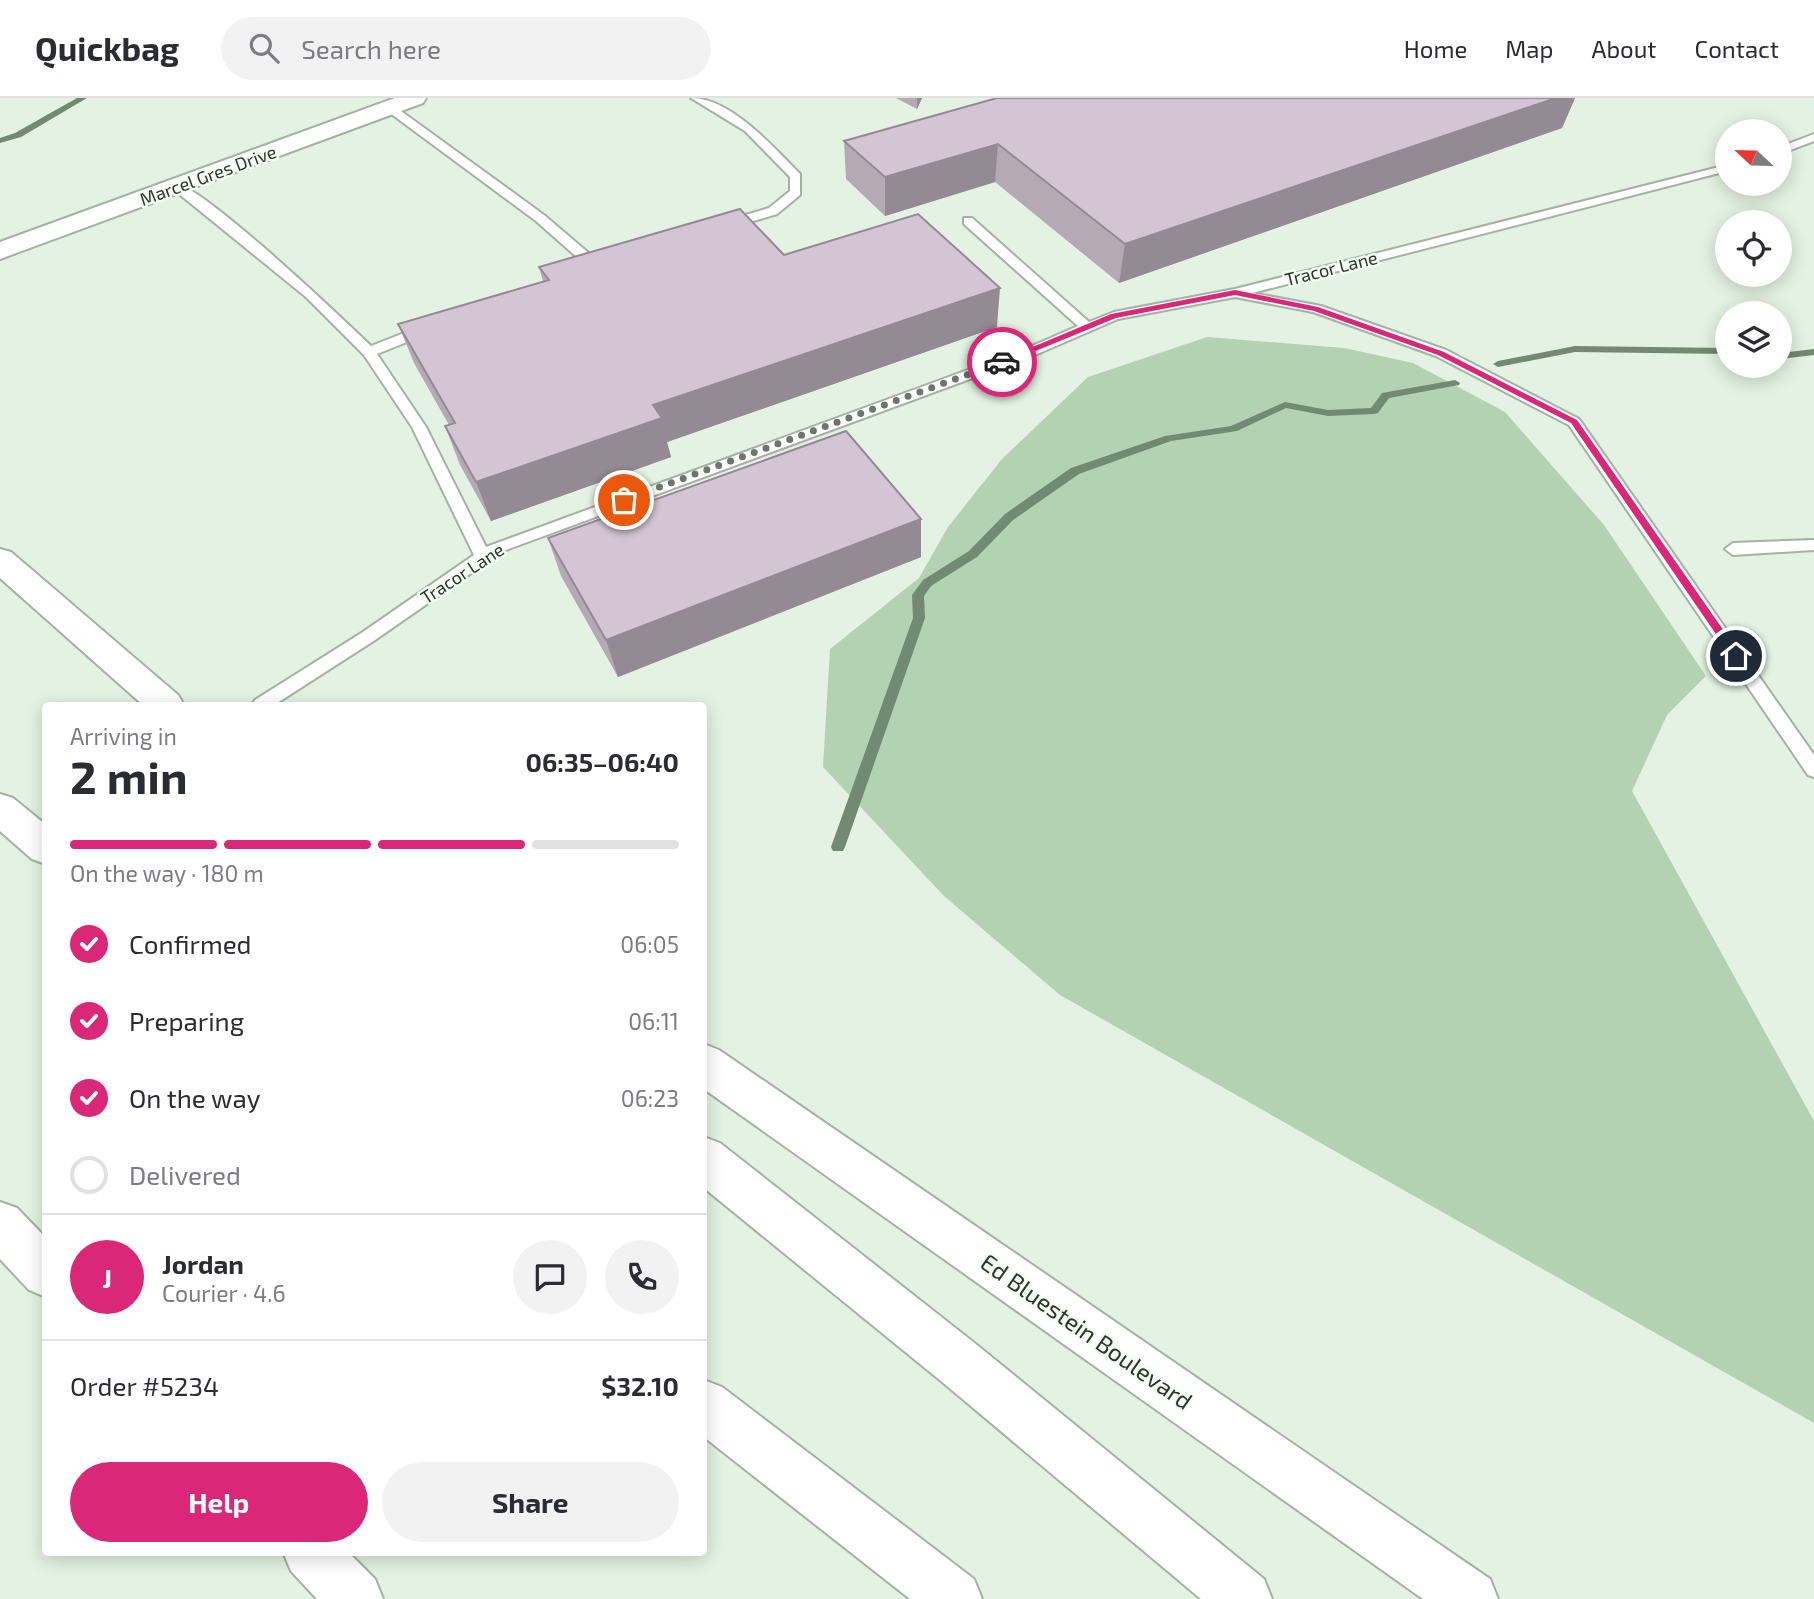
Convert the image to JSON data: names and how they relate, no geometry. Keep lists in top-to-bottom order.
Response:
{
  "streets": {
    "main road": ["Marcel Gres Drive", "Ed Bluestein Boulevard"],
    "lane": ["Tracor Lane"]
  },
  "north": "left",
  "page": {
    "header": "Quickbag",
    "search": "Search here",
    "nav": [
      "Home",
      "Map",
      "About",
      "Contact"
    ],
    "heading": ["2 min", "Arriving in", "06:35–06:40"],
    "panel": [
      "Jordan",
      "Courier · 4.6",
      "Order #5234",
      "$32.10"
    ],
    "bar": "On the way · 180 m",
    "list": [
      ["Confirmed", "06:05"],
      ["Preparing", "06:11"],
      ["On the way", "06:23"],
      "Delivered"
    ],
    "round": "J",
    "buttons": ["Help", "Share"]
  }
}
